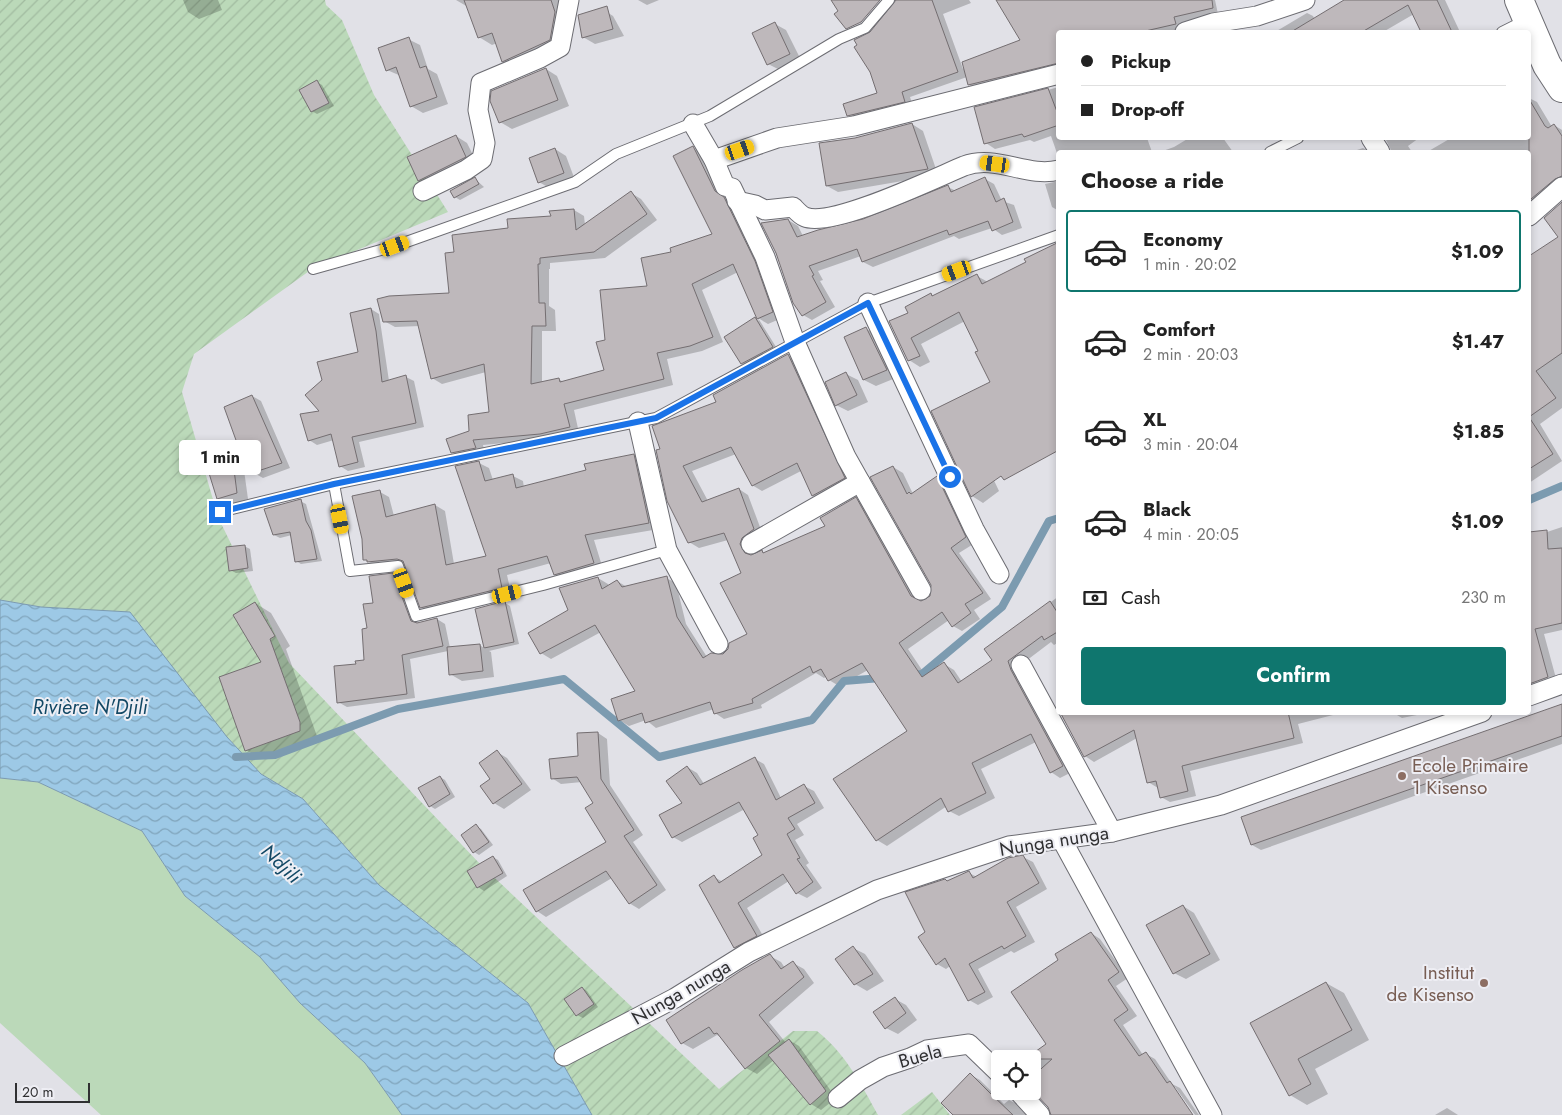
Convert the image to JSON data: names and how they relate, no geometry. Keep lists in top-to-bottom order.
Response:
{
  "streets": {
    "street": ["Nunga nunga", "Buela"]
  },
  "water": ["Rivière N'Djili", "Ndjili"],
  "places": ["Ecole Primaire 1 Kisenso", "Institut de Kisenso"],
  "scale_bar": "20 m",
  "page": {
    "banner": ["Pickup", "Drop-off"],
    "heading": "Choose a ride",
    "list": [
      {
        "name": "Economy",
        "note": "1 min · 20:02",
        "value": "$1.09"
      },
      {
        "name": "Comfort",
        "note": "2 min · 20:03",
        "value": "$1.47"
      },
      {
        "name": "XL",
        "note": "3 min · 20:04",
        "value": "$1.85"
      },
      {
        "name": "Black",
        "note": "4 min · 20:05",
        "value": "$1.09"
      }
    ],
    "bubble": "1 min",
    "pay": ["Cash", "230 m"],
    "buttons": "Confirm",
    "scale": "20 m"
  }
}
